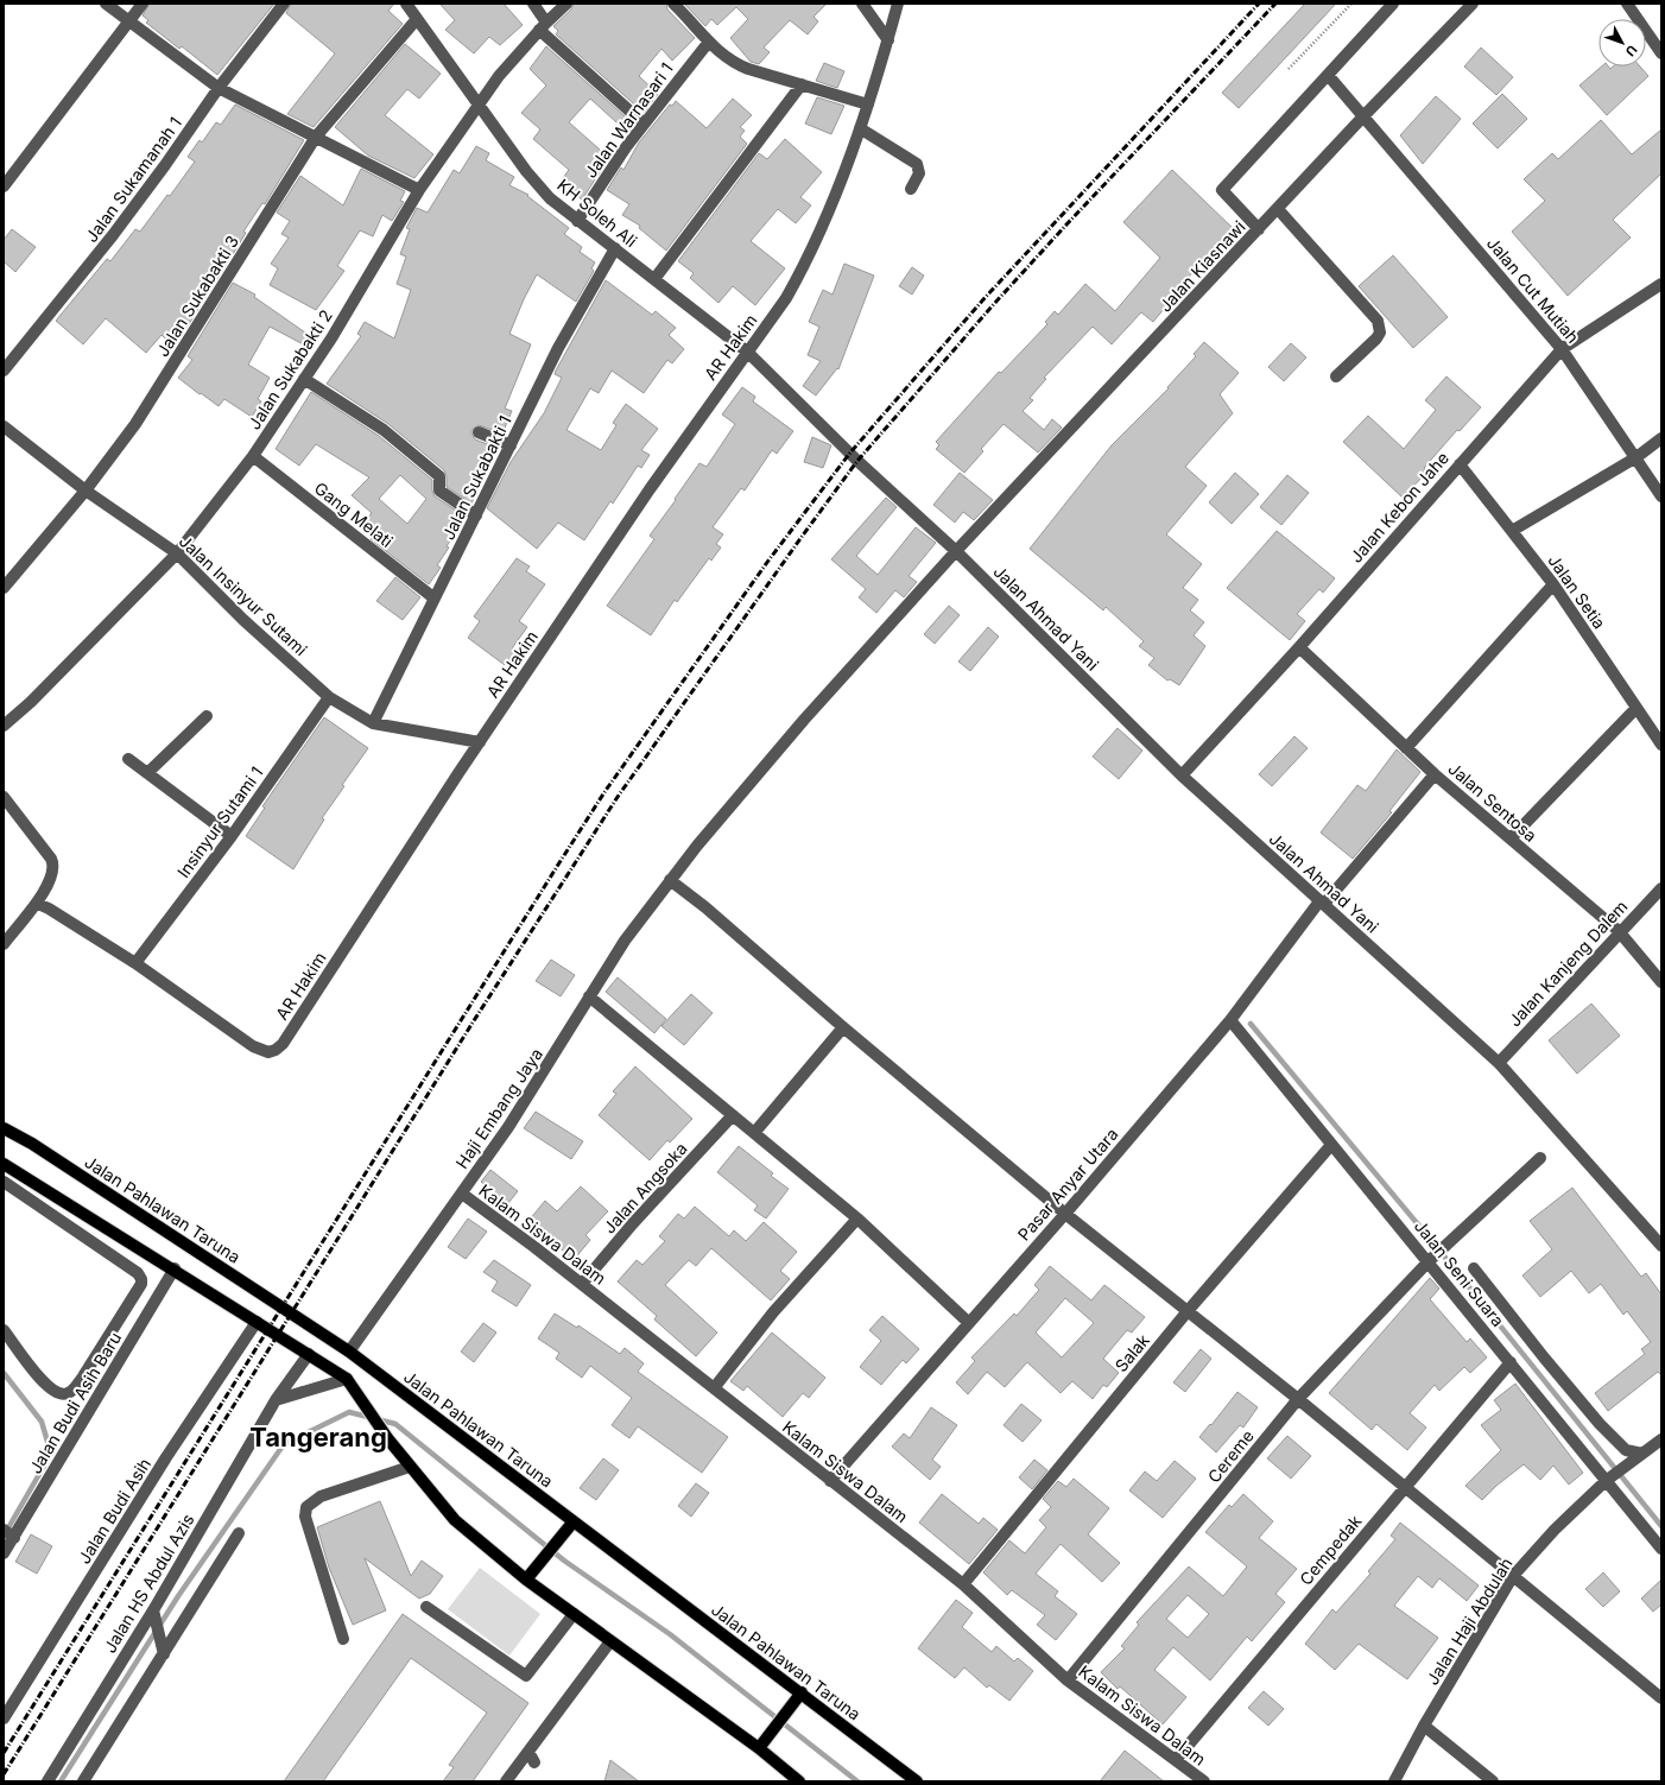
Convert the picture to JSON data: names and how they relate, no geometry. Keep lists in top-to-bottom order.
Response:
{
  "streets": {
    "main road": ["Jalan Pahlawan Taruna"],
    "street": [
      "Jalan Warnasari 1",
      "Jalan Sukamanah 1",
      "KH Soleh Ali",
      "Jalan Kiasnawi",
      "Jalan Cut Mutiah",
      "Jalan Sukabakti 3",
      "AR Hakim",
      "Jalan Sukabakti 2",
      "Jalan Sukabakti 1",
      "Jalan Kebon Jahe",
      "Gang Melati",
      "Jalan Setia",
      "Jalan Insinyur Sutami",
      "Jalan Ahmad Yani",
      "Jalan Sentosa",
      "Insinyur Sutami 1",
      "Jalan Kanjeng Dalem",
      "Haji Embang Jaya",
      "Pasar Anyar Utara",
      "Jalan Angsoka",
      "Kalam Siswa Dalam",
      "Jalan Seni Suara",
      "Salak",
      "Jalan Budi Asih Baru",
      "Cereme",
      "Jalan Budi Asih",
      "Cempedak",
      "Jalan HS Abdul Azis",
      "Jalan Haji Abdulah"
    ]
  },
  "crossings": [
    ["Jalan Warnasari 1", "KH Soleh Ali"],
    ["KH Soleh Ali", "Jalan Sukabakti 3"],
    ["KH Soleh Ali", "AR Hakim"],
    ["KH Soleh Ali", "Jalan Sukabakti 2"],
    ["KH Soleh Ali", "Jalan Sukabakti 1"],
    ["KH Soleh Ali", "Jalan Ahmad Yani"],
    ["Jalan Kiasnawi", "Jalan Cut Mutiah"],
    ["Jalan Kiasnawi", "Jalan Ahmad Yani"],
    ["Jalan Kiasnawi", "Haji Embang Jaya"],
    ["Jalan Cut Mutiah", "Jalan Kebon Jahe"],
    ["Jalan Sukabakti 3", "Jalan Insinyur Sutami"],
    ["AR Hakim", "Jalan Insinyur Sutami"],
    ["AR Hakim", "Jalan Ahmad Yani"],
    ["AR Hakim", "Insinyur Sutami 1"],
    ["Jalan Sukabakti 2", "Gang Melati"],
    ["Jalan Sukabakti 2", "Jalan Insinyur Sutami"],
    ["Jalan Sukabakti 1", "Gang Melati"],
    ["Jalan Sukabakti 1", "Jalan Insinyur Sutami"],
    ["Jalan Kebon Jahe", "Jalan Setia"],
    ["Jalan Kebon Jahe", "Jalan Ahmad Yani"],
    ["Jalan Kebon Jahe", "Jalan Sentosa"],
    ["Jalan Insinyur Sutami", "Insinyur Sutami 1"],
    ["Jalan Ahmad Yani", "Jalan Kanjeng Dalem"],
    ["Jalan Ahmad Yani", "Pasar Anyar Utara"],
    ["Jalan Sentosa", "Jalan Kanjeng Dalem"],
    ["Jalan Sentosa", "Pasar Anyar Utara"],
    ["Haji Embang Jaya", "Jalan Pahlawan Taruna"],
    ["Haji Embang Jaya", "Kalam Siswa Dalam"],
    ["Pasar Anyar Utara", "Kalam Siswa Dalam"],
    ["Pasar Anyar Utara", "Jalan Seni Suara"],
    ["Jalan Angsoka", "Kalam Siswa Dalam"],
    ["Kalam Siswa Dalam", "Salak"],
    ["Kalam Siswa Dalam", "Cereme"],
    ["Kalam Siswa Dalam", "Cempedak"],
    ["Jalan Seni Suara", "Salak"],
    ["Jalan Seni Suara", "Cereme"],
    ["Jalan Seni Suara", "Cempedak"],
    ["Jalan Seni Suara", "Jalan Haji Abdulah"]
  ],
  "districts": ["Tangerang"],
  "north": "bottom right"
}
